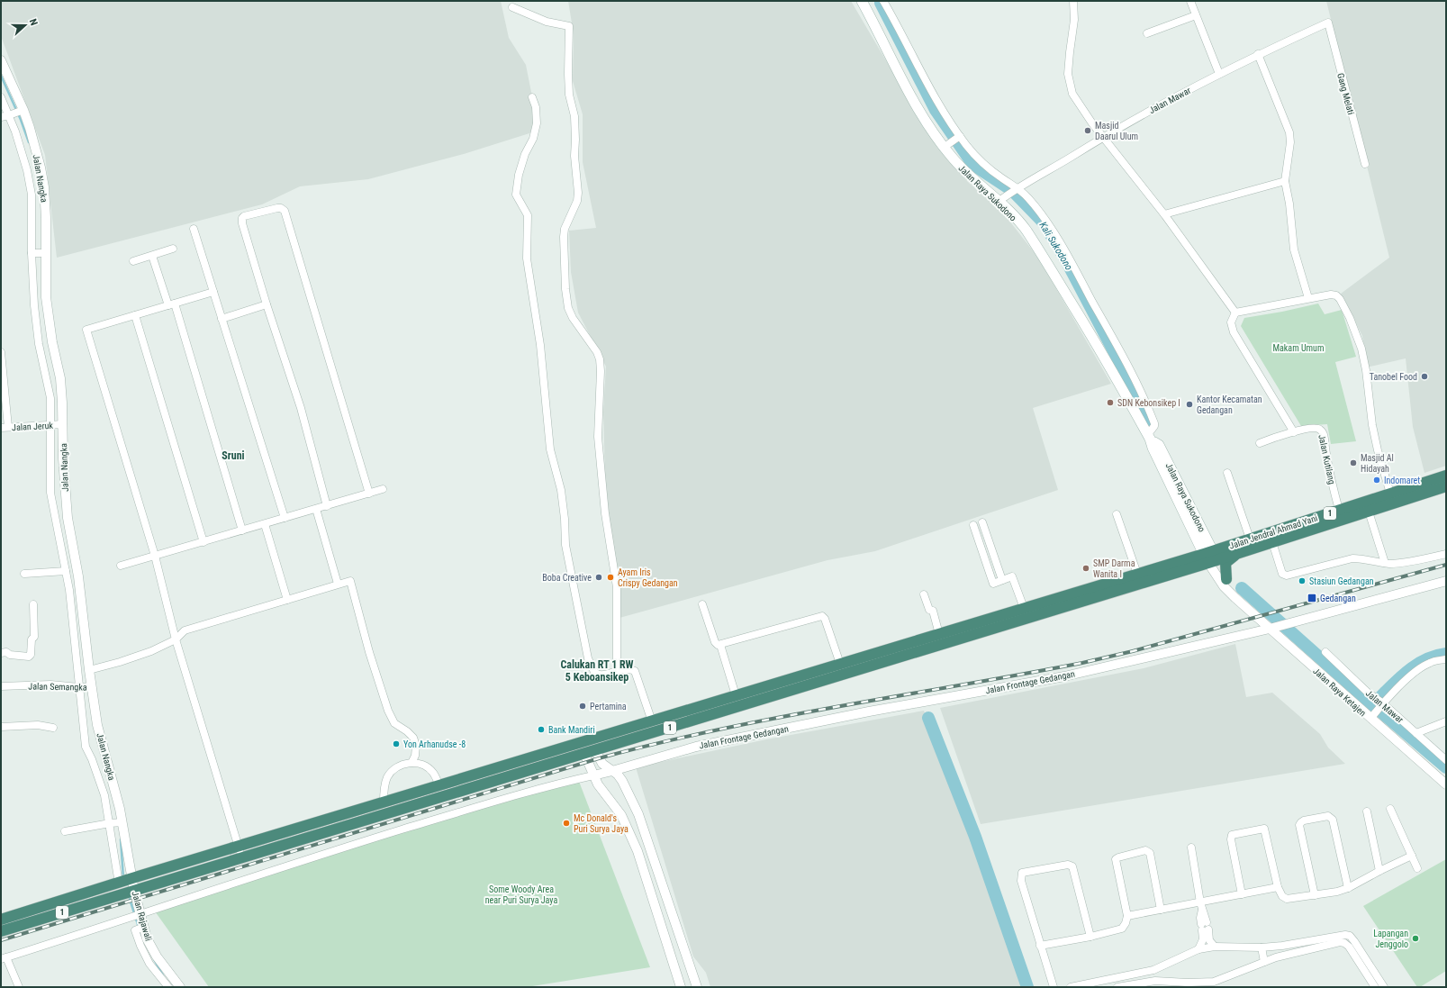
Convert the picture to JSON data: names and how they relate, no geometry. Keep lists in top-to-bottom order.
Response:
{
  "streets": {
    "highway": ["1", "Jalan Jendral Ahmad Yani"],
    "main road": ["Jalan Raya Sukodono"],
    "street": [
      "Gang Melati",
      "Jalan Mawar",
      "Jalan Nangka",
      "Jalan Jeruk",
      "Jalan Kutilang",
      "Jalan Frontage Gedangan",
      "Jalan Semangka",
      "Jalan Raya Ketajen",
      "Jalan Rajawali"
    ]
  },
  "crossings": [
    ["Gang Melati", "Jalan Mawar"],
    ["Jalan Mawar", "Jalan Raya Sukodono"],
    ["Jalan Nangka", "Jalan Jeruk"],
    ["Jalan Nangka", "1"],
    ["Jalan Nangka", "Jalan Semangka"],
    ["Jalan Nangka", "Jalan Rajawali"],
    ["Jalan Raya Sukodono", "1"],
    ["Jalan Raya Sukodono", "Jalan Jendral Ahmad Yani"],
    ["Jalan Raya Sukodono", "Jalan Raya Ketajen"],
    ["Jalan Kutilang", "Jalan Jendral Ahmad Yani"],
    ["1", "Jalan Jendral Ahmad Yani"],
    ["1", "Jalan Raya Ketajen"],
    ["1", "Jalan Rajawali"],
    ["Jalan Jendral Ahmad Yani", "Jalan Raya Ketajen"],
    ["Jalan Frontage Gedangan", "Jalan Raya Ketajen"]
  ],
  "districts": ["Sruni", "Calukan RT 1 RW 5 Keboansikep"],
  "water": ["Kali Sukodono"],
  "parks": ["Makam Umum", "Some Woody Area near Puri Surya Jaya"],
  "places": {
    "other": [
      "Masjid Daarul Ulum",
      "Tanobel Food",
      "SDN Kebonsikep I",
      "Kantor Kecamatan Gedangan",
      "Masjid Al Hidayah",
      "Indomaret",
      "SMP Darma Wanita I",
      "Boba Creative",
      "Ayam Iris Crispy Gedangan",
      "Stasiun Gedangan",
      "Pertamina",
      "Bank Mandiri",
      "Yon Arhanudse -8",
      "Mc Donald's Puri Surya Jaya",
      "Lapangan Jenggolo"
    ],
    "transit": ["Gedangan"]
  },
  "north": "right"
}
